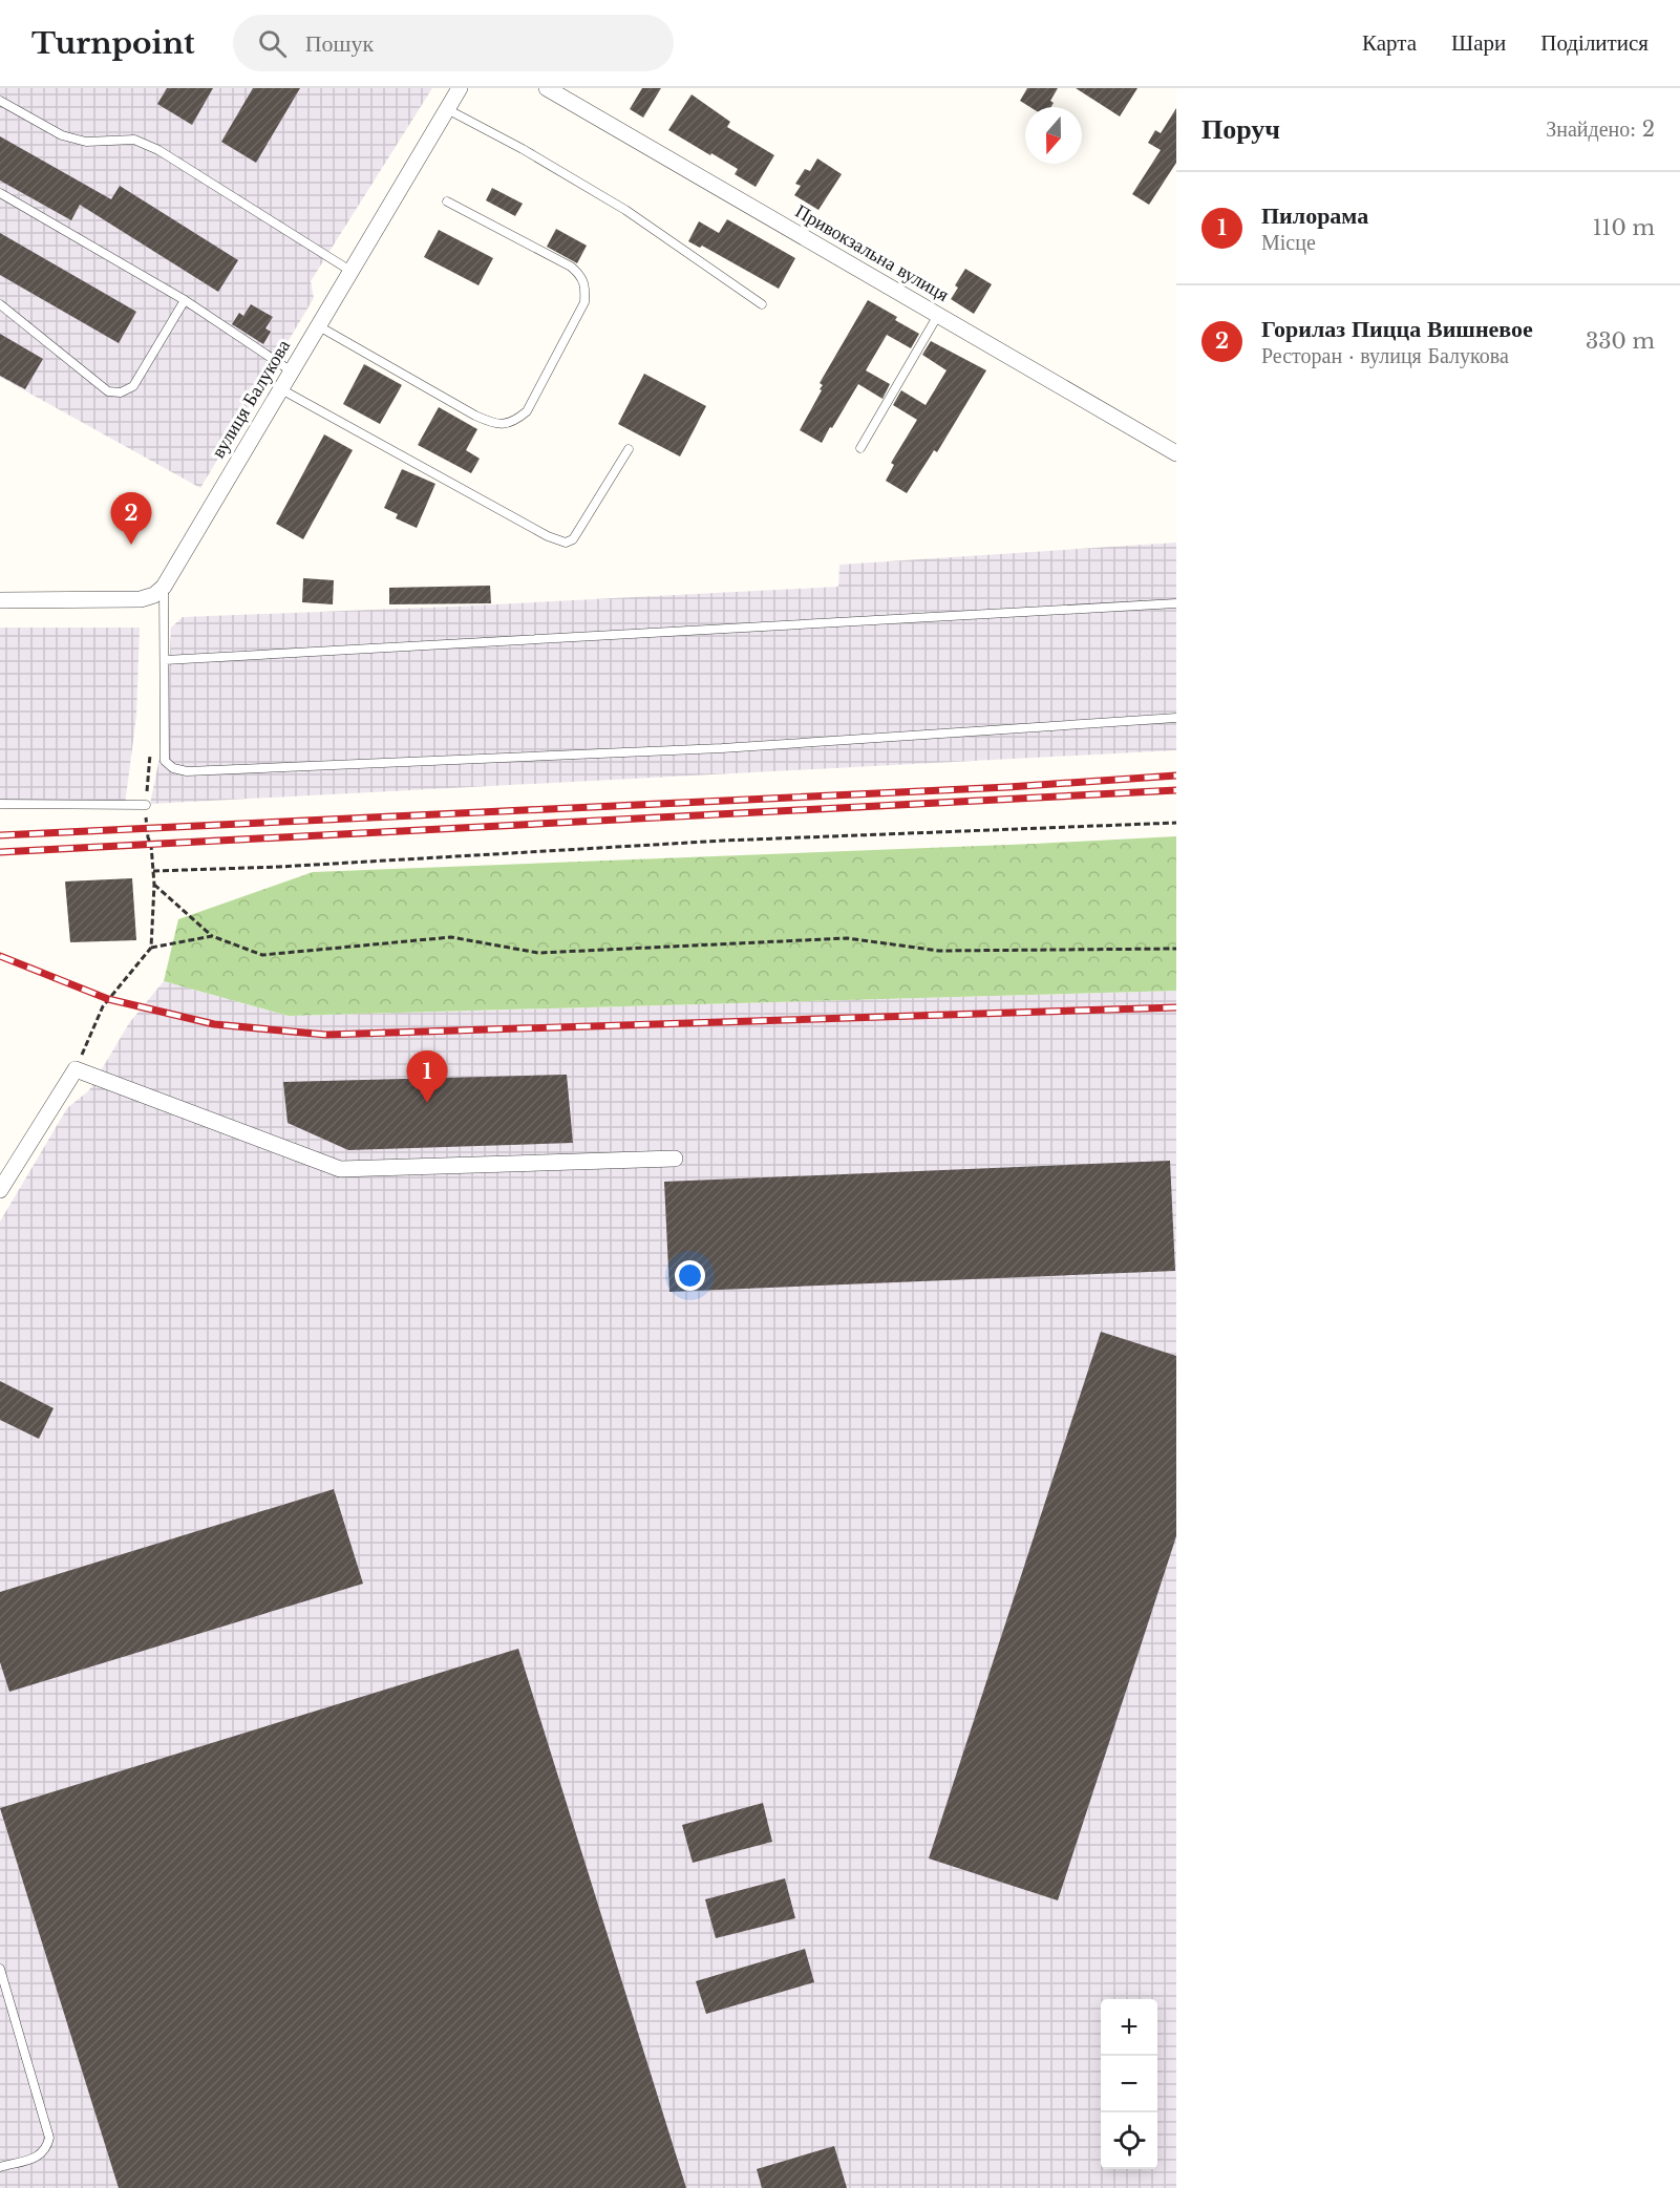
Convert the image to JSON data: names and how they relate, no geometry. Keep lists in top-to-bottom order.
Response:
{
  "streets": {
    "street": ["Привокзальна вулиця", "вулиця Балукова"]
  },
  "north": "bottom",
  "page": {
    "header": "Turnpoint",
    "search": "Пошук",
    "nav": ["Карта", "Шари", "Поділитися"],
    "heading": ["Поруч", "Знайдено: 2"],
    "list": [
      {
        "mark": "1",
        "name": "Пилорама",
        "note": "Місце",
        "value": "110 m"
      },
      {
        "mark": "2",
        "name": "Горилаз Пицца Вишневое",
        "note": "Ресторан · вулиця Балукова",
        "value": "330 m"
      }
    ],
    "pins": ["2", "1"],
    "map_buttons": ["+", "−"]
  }
}
